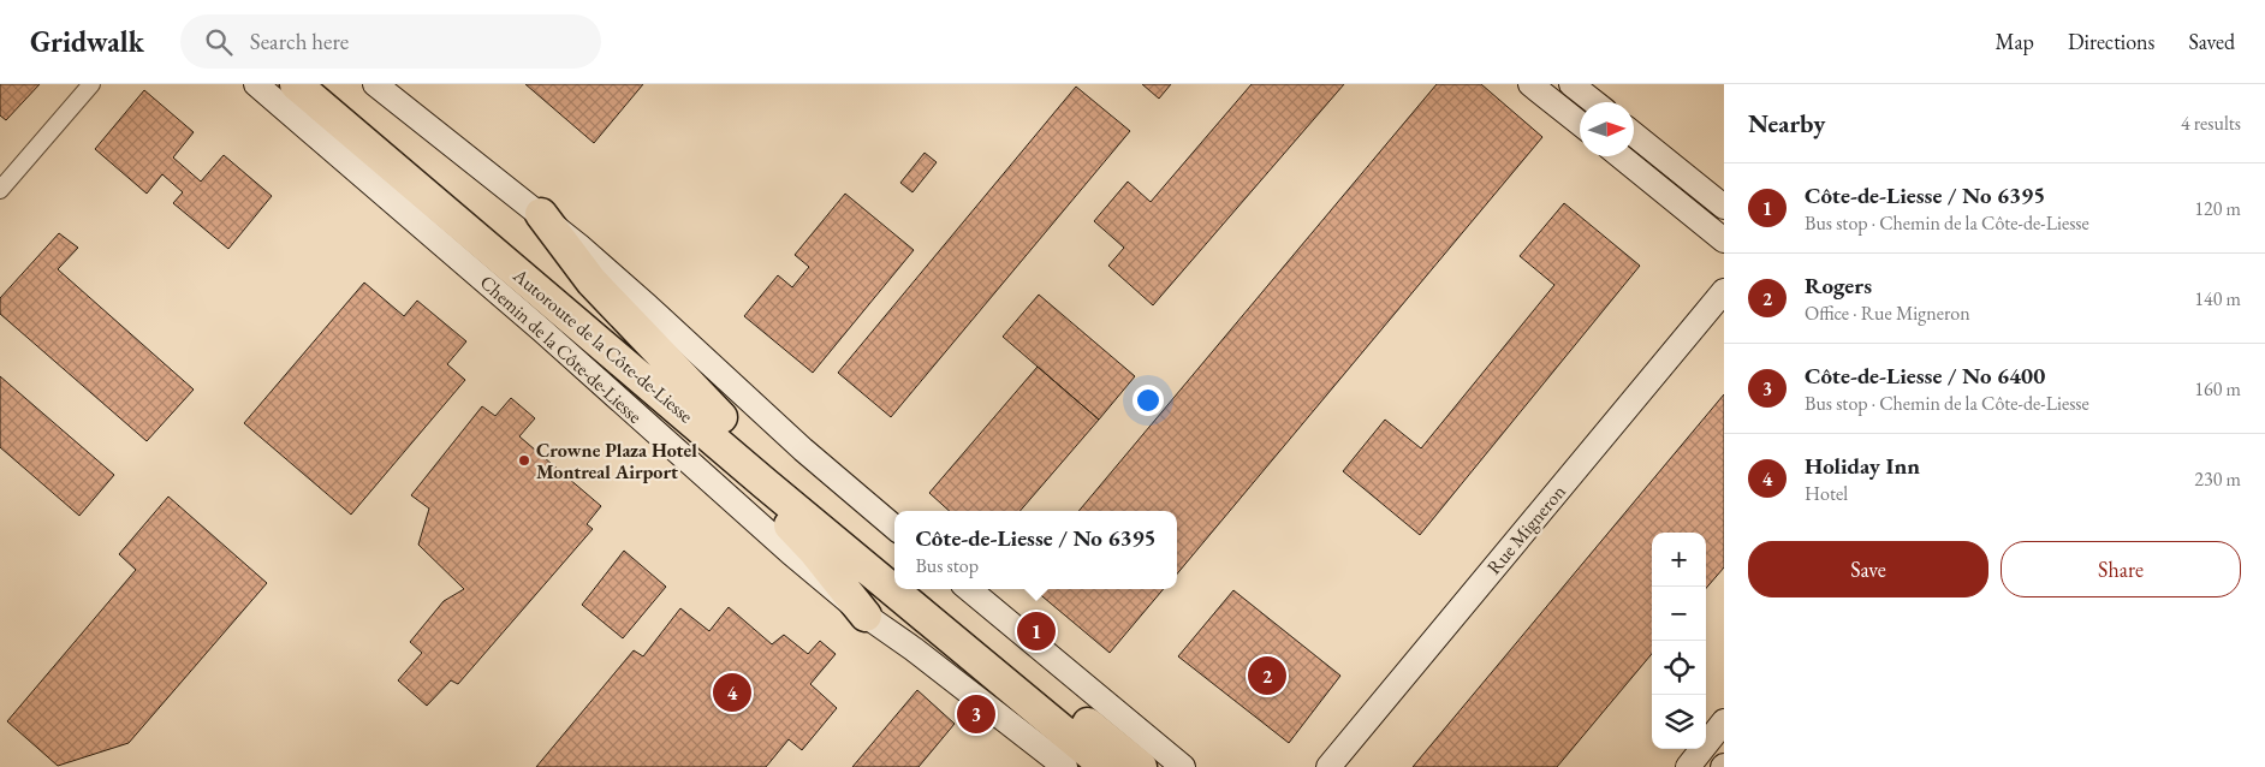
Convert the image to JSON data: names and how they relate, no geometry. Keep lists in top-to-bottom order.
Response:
{
  "streets": {
    "highway": ["Autoroute de la Côte-de-Liesse"],
    "main road": ["Chemin de la Côte-de-Liesse", "Rue Migneron"]
  },
  "places": ["Crowne Plaza Hotel Montreal Airport"],
  "north": "right",
  "page": {
    "header": "Gridwalk",
    "search": "Search here",
    "nav": ["Map", "Directions", "Saved"],
    "heading": ["Nearby", "4 results"],
    "list": [
      {
        "mark": "1",
        "name": "Côte-de-Liesse / No 6395",
        "note": "Bus stop · Chemin de la Côte-de-Liesse",
        "value": "120 m"
      },
      {
        "mark": "2",
        "name": "Rogers",
        "note": "Office · Rue Migneron",
        "value": "140 m"
      },
      {
        "mark": "3",
        "name": "Côte-de-Liesse / No 6400",
        "note": "Bus stop · Chemin de la Côte-de-Liesse",
        "value": "160 m"
      },
      {
        "mark": "4",
        "name": "Holiday Inn",
        "note": "Hotel",
        "value": "230 m"
      }
    ],
    "popup": ["Côte-de-Liesse / No 6395", "Bus stop"],
    "buttons": ["Save", "Share"],
    "map_buttons": ["+", "−"],
    "pins": [
      "1",
      "2",
      "4",
      "3"
    ]
  }
}
